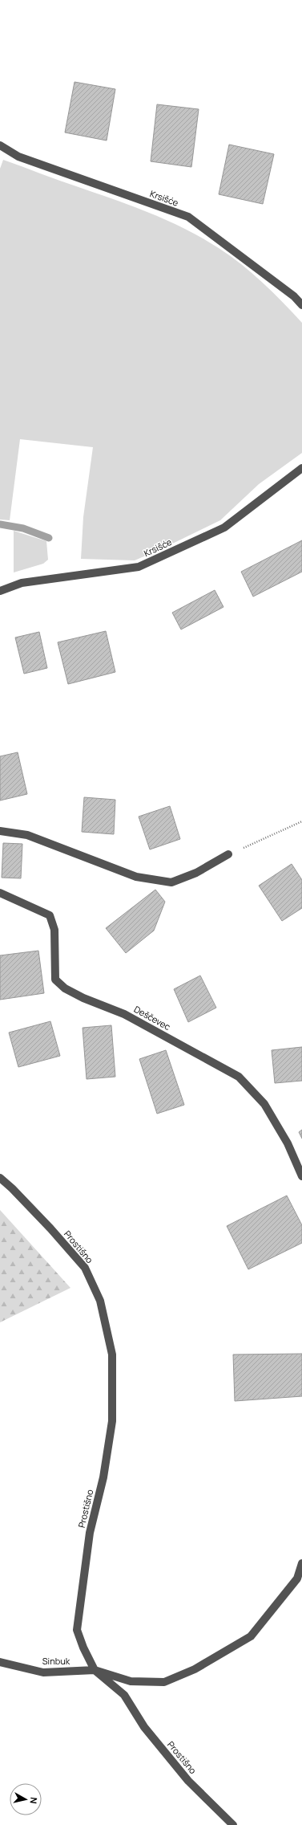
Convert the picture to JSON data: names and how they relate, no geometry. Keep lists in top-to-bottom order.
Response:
{
  "streets": {
    "street": [
      "Krsišće",
      "Deščevec",
      "Prostišno",
      "Sinbuk"
    ]
  },
  "crossings": [
    ["Prostišno", "Sinbuk"]
  ],
  "north": "right"
}
